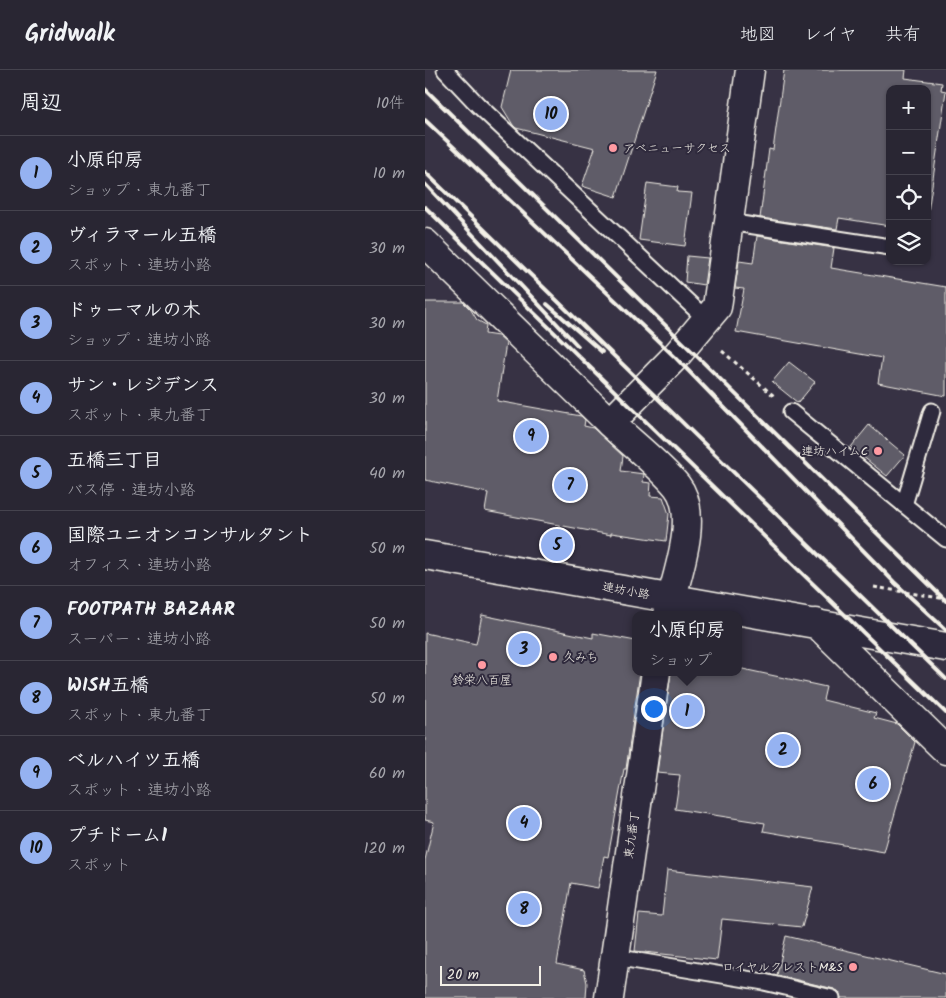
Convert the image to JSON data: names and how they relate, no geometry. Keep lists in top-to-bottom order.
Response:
{
  "streets": {
    "street": ["連坊小路", "東九番丁"]
  },
  "places": [
    "アベニューサクセス",
    "連坊ハイムC",
    "久みち",
    "鈴栄八百屋",
    "ロイヤルクレストM&S"
  ],
  "scale_bar": "20 m",
  "page": {
    "header": "Gridwalk",
    "nav": ["地図", "レイヤ", "共有"],
    "heading": ["周辺", "10件"],
    "map_buttons": ["+", "−"],
    "pins": [
      "10",
      "9",
      "7",
      "5",
      "3",
      "1",
      "2",
      "6",
      "4",
      "8"
    ],
    "list": [
      {
        "mark": "1",
        "name": "小原印房",
        "note": "ショップ · 東九番丁",
        "value": "10 m"
      },
      {
        "mark": "2",
        "name": "ヴィラマール五橋",
        "note": "スポット · 連坊小路",
        "value": "30 m"
      },
      {
        "mark": "3",
        "name": "ドゥーマルの木",
        "note": "ショップ · 連坊小路",
        "value": "30 m"
      },
      {
        "mark": "4",
        "name": "サン・レジデンス",
        "note": "スポット · 東九番丁",
        "value": "30 m"
      },
      {
        "mark": "5",
        "name": "五橋三丁目",
        "note": "バス停 · 連坊小路",
        "value": "40 m"
      },
      {
        "mark": "6",
        "name": "国際ユニオンコンサルタント",
        "note": "オフィス · 連坊小路",
        "value": "50 m"
      },
      {
        "mark": "7",
        "name": "FOOTPATH BAZAAR",
        "note": "スーパー · 連坊小路",
        "value": "50 m"
      },
      {
        "mark": "8",
        "name": "WISH五橋",
        "note": "スポット · 東九番丁",
        "value": "50 m"
      },
      {
        "mark": "9",
        "name": "ベルハイツ五橋",
        "note": "スポット · 連坊小路",
        "value": "60 m"
      },
      {
        "mark": "10",
        "name": "プチドーム1",
        "note": "スポット",
        "value": "120 m"
      }
    ],
    "popup": ["小原印房", "ショップ"],
    "scale": "20 m"
  }
}
